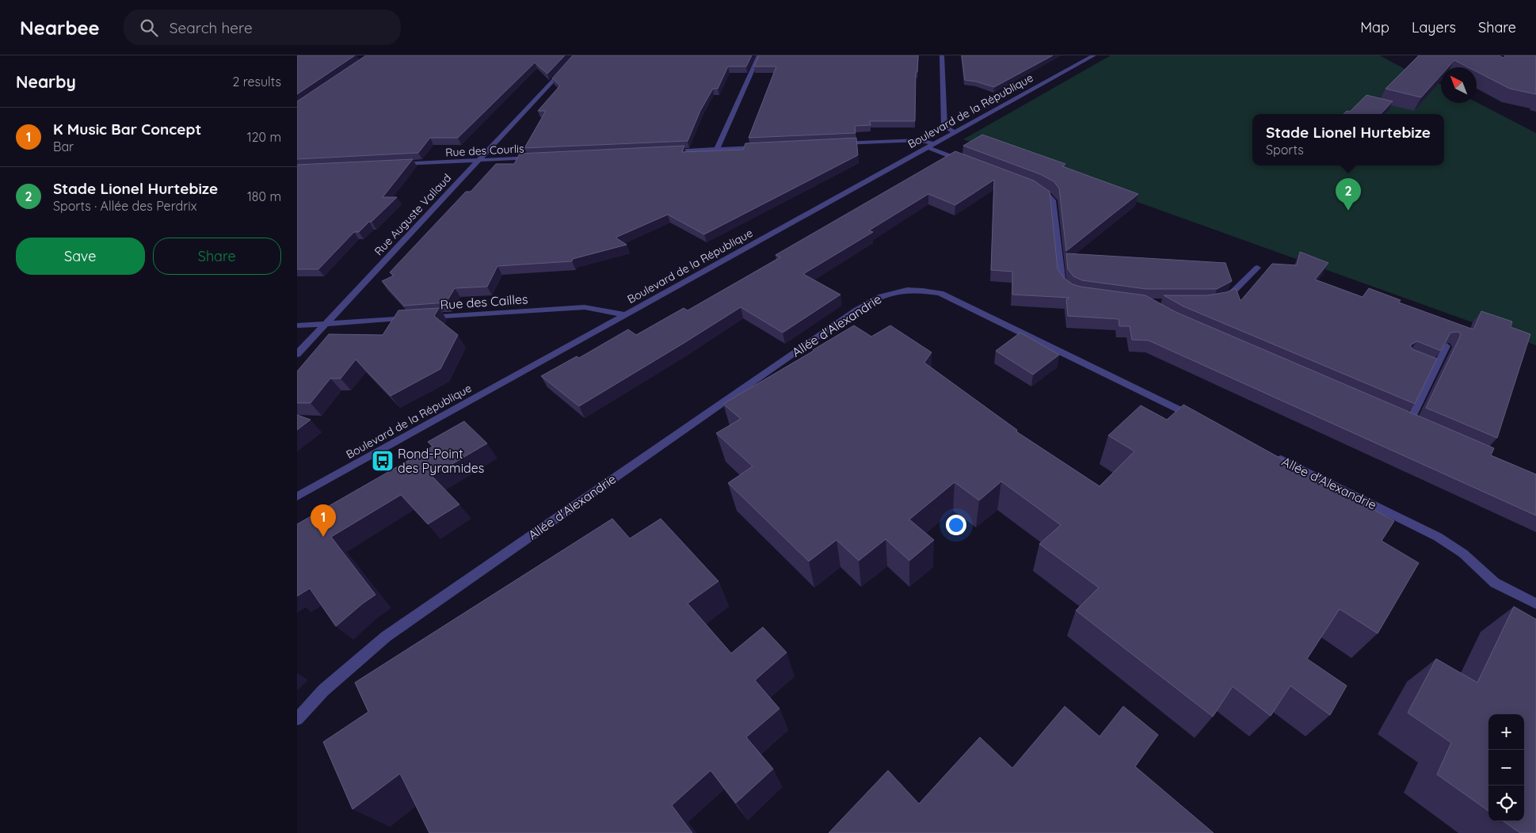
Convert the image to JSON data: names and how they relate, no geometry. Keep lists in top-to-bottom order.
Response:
{
  "streets": {
    "street": [
      "Boulevard de la République",
      "Rue des Courlis",
      "Rue Auguste Vallaud",
      "Rue des Cailles",
      "Allée d'Alexandrie"
    ]
  },
  "crossings": [
    ["Boulevard de la République", "Rue des Cailles"],
    ["Rue des Courlis", "Rue Auguste Vallaud"],
    ["Rue Auguste Vallaud", "Rue des Cailles"]
  ],
  "places": {
    "bus stop": ["Rond-Point des Pyramides"]
  },
  "north": "top left",
  "page": {
    "header": "Nearbee",
    "search": "Search here",
    "nav": ["Map", "Layers", "Share"],
    "heading": ["Nearby", "2 results"],
    "list": [
      {
        "mark": "1",
        "name": "K Music Bar Concept",
        "note": "Bar",
        "value": "120 m"
      },
      {
        "mark": "2",
        "name": "Stade Lionel Hurtebize",
        "note": "Sports · Allée des Perdrix",
        "value": "180 m"
      }
    ],
    "popup": ["Stade Lionel Hurtebize", "Sports"],
    "pins": ["2", "1"],
    "buttons": ["Save", "Share"],
    "map_buttons": ["+", "−"]
  }
}
